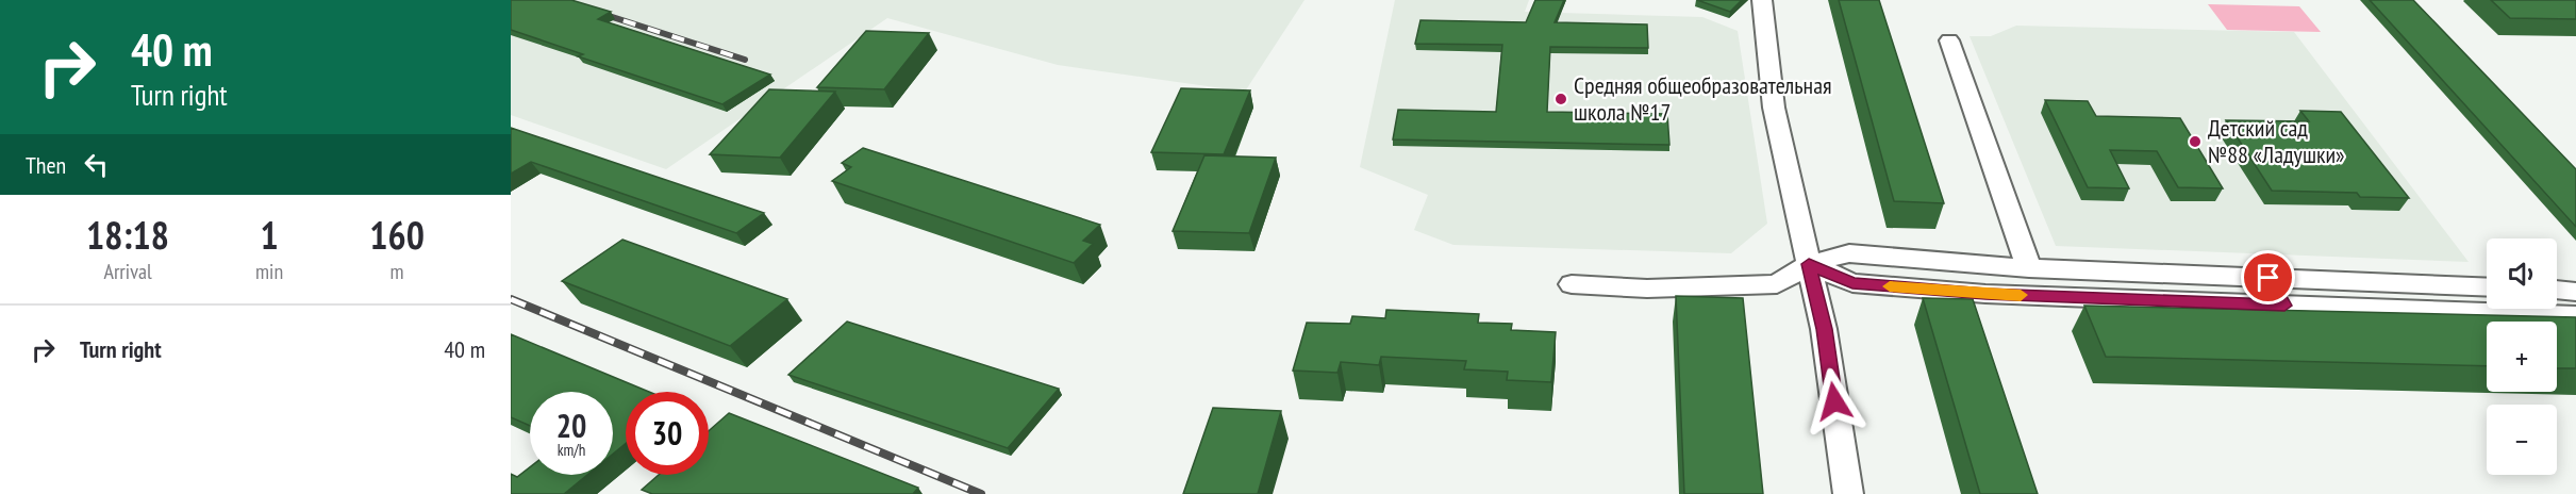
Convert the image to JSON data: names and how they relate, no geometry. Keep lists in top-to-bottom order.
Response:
{
  "places": ["Средняя общеобразовательная школа №17", "Детский сад №88 «Ладушки»"],
  "page": {
    "turn": ["40 m", "Turn right"],
    "then": "Then",
    "eta": [
      "18:18",
      "Arrival",
      "1",
      "min",
      "160",
      "m"
    ],
    "map_buttons": ["+", "−"],
    "list": [
      {
        "name": "Turn right",
        "value": "40 m"
      }
    ],
    "speed": "20 km/h",
    "limit": "30"
  }
}
